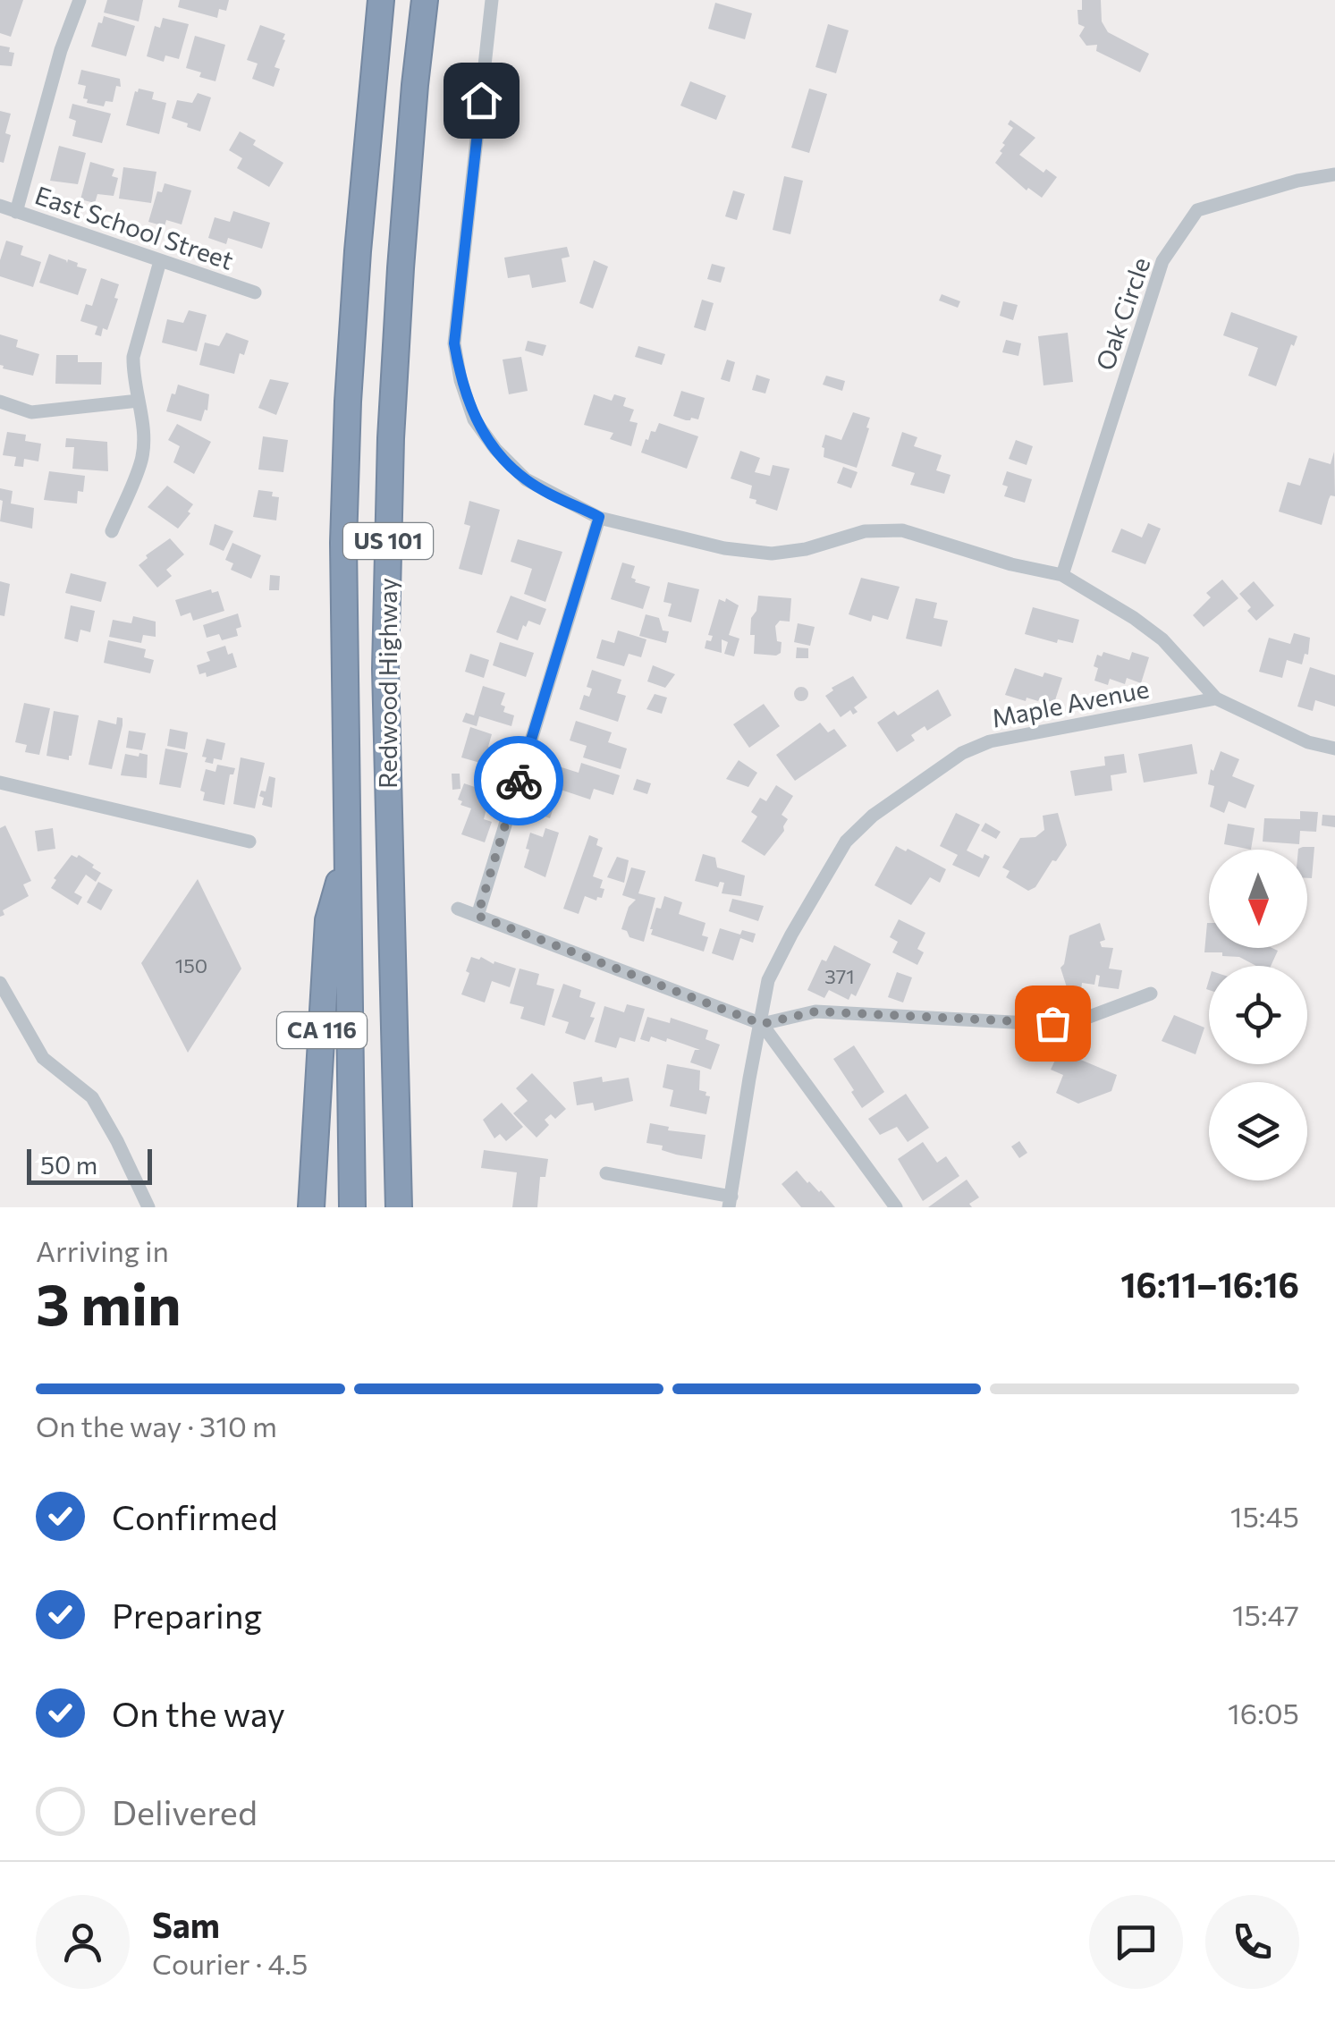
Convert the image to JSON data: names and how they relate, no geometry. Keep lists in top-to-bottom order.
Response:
{
  "streets": {
    "highway": ["US 101", "Redwood Highway", "CA 116"],
    "street": ["East School Street", "Oak Circle", "Maple Avenue"]
  },
  "crossings": [
    ["Redwood Highway", "CA 116"]
  ],
  "house_numbers": ["150", "371"],
  "scale_bar": "50 m",
  "north": "bottom",
  "page": {
    "scale": "50 m",
    "heading": ["3 min", "Arriving in", "16:11–16:16"],
    "panel": ["Sam", "Courier · 4.5"],
    "bar": "On the way · 310 m",
    "list": [
      ["Confirmed", "15:45"],
      ["Preparing", "15:47"],
      ["On the way", "16:05"],
      "Delivered"
    ]
  }
}
